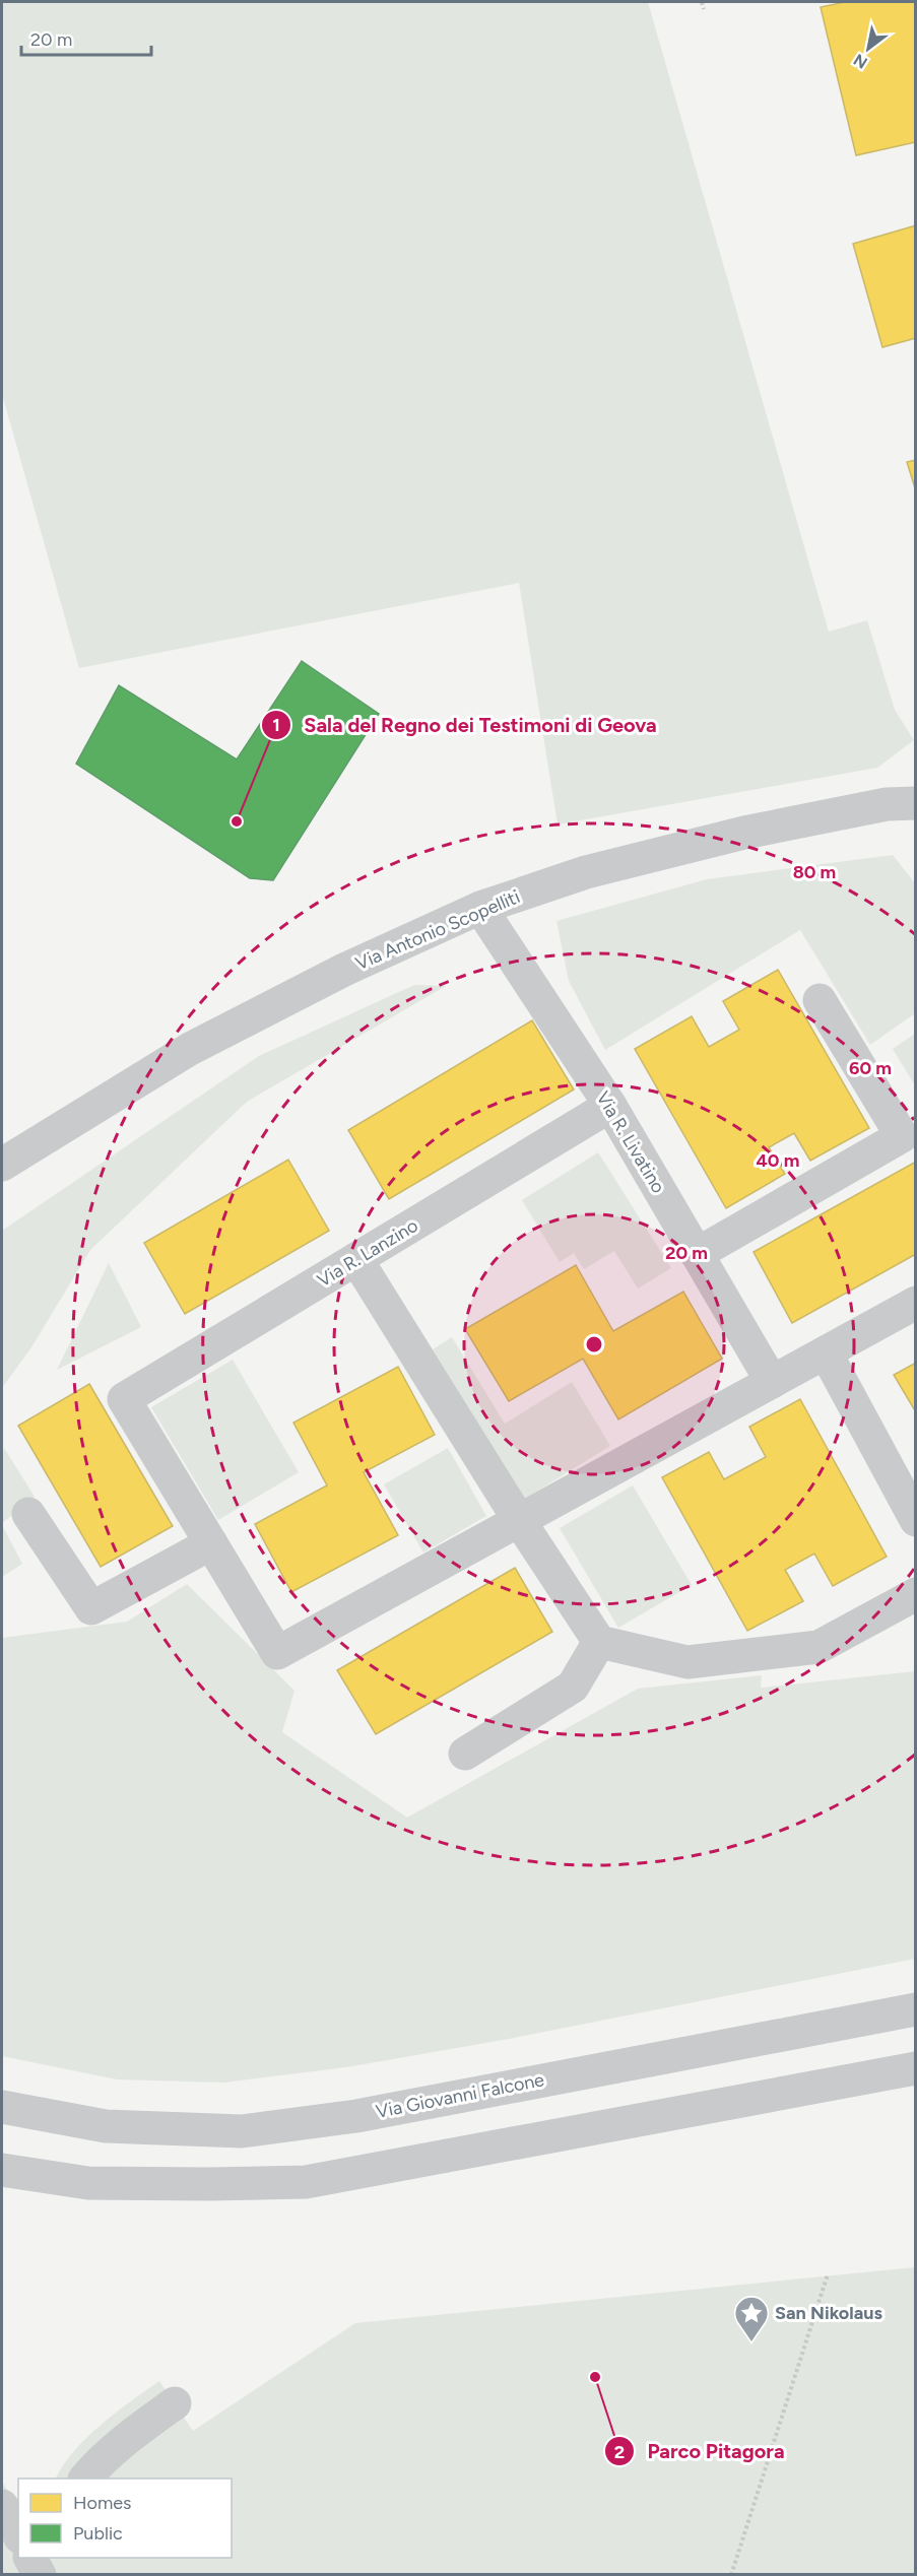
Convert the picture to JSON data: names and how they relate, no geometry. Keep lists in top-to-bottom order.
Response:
{
  "streets": {
    "street": [
      "Via Antonio Scopelliti",
      "Via R. Livatino",
      "Via R. Lanzino",
      "Via Giovanni Falcone"
    ]
  },
  "crossings": [
    ["Via Antonio Scopelliti", "Via R. Livatino"],
    ["Via R. Livatino", "Via R. Lanzino"]
  ],
  "places": {
    "other": ["Sala del Regno dei Testimoni di Geova", "Parco Pitagora"],
    "place": ["San Nikolaus"]
  },
  "legend": ["Homes", "Public"],
  "scale_bar": "20 m",
  "north": "bottom left",
  "rings": [
    "80 m",
    "60 m",
    "40 m",
    "20 m"
  ]
}
